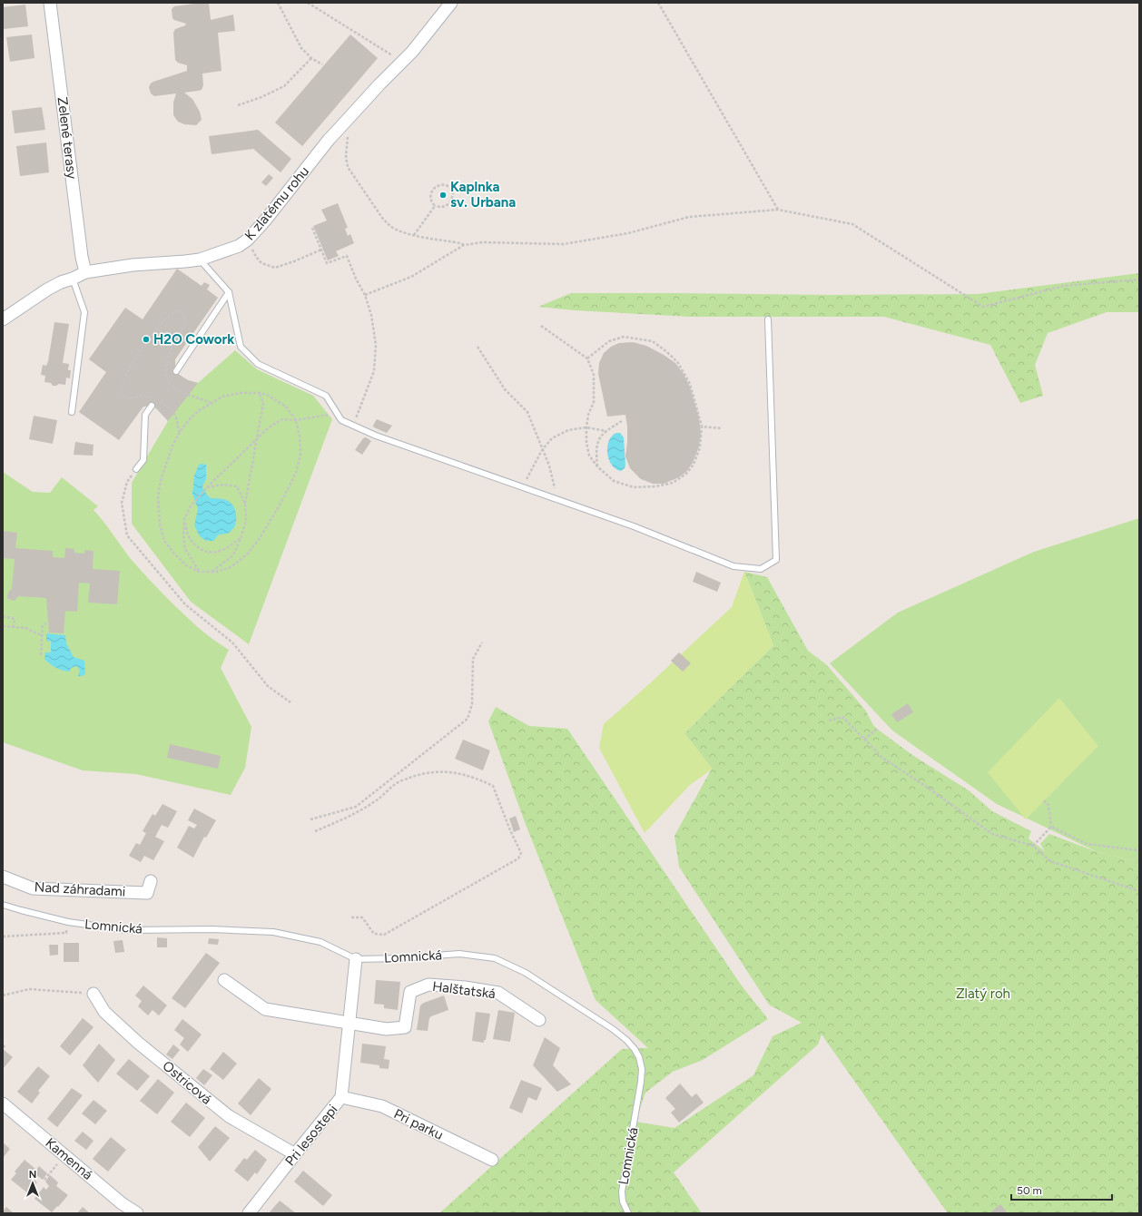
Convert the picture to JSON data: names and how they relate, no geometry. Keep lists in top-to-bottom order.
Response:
{
  "streets": {
    "street": [
      "Zelené terasy",
      "K zlatému rohu",
      "Nad záhradami",
      "Halštatská",
      "Ostricová",
      "Pri parku",
      "Pri lesostepi",
      "Kamenná"
    ],
    "lane": ["Lomnická"]
  },
  "crossings": [
    ["Zelené terasy", "K zlatému rohu"],
    ["Lomnická", "Pri lesostepi"],
    ["Halštatská", "Pri lesostepi"],
    ["Ostricová", "Pri lesostepi"],
    ["Pri parku", "Pri lesostepi"]
  ],
  "parks": ["Zlatý roh"],
  "places": ["Kaplnka sv. Urbana", "H2O Cowork"],
  "scale_bar": "50 m",
  "north": "top"
}
